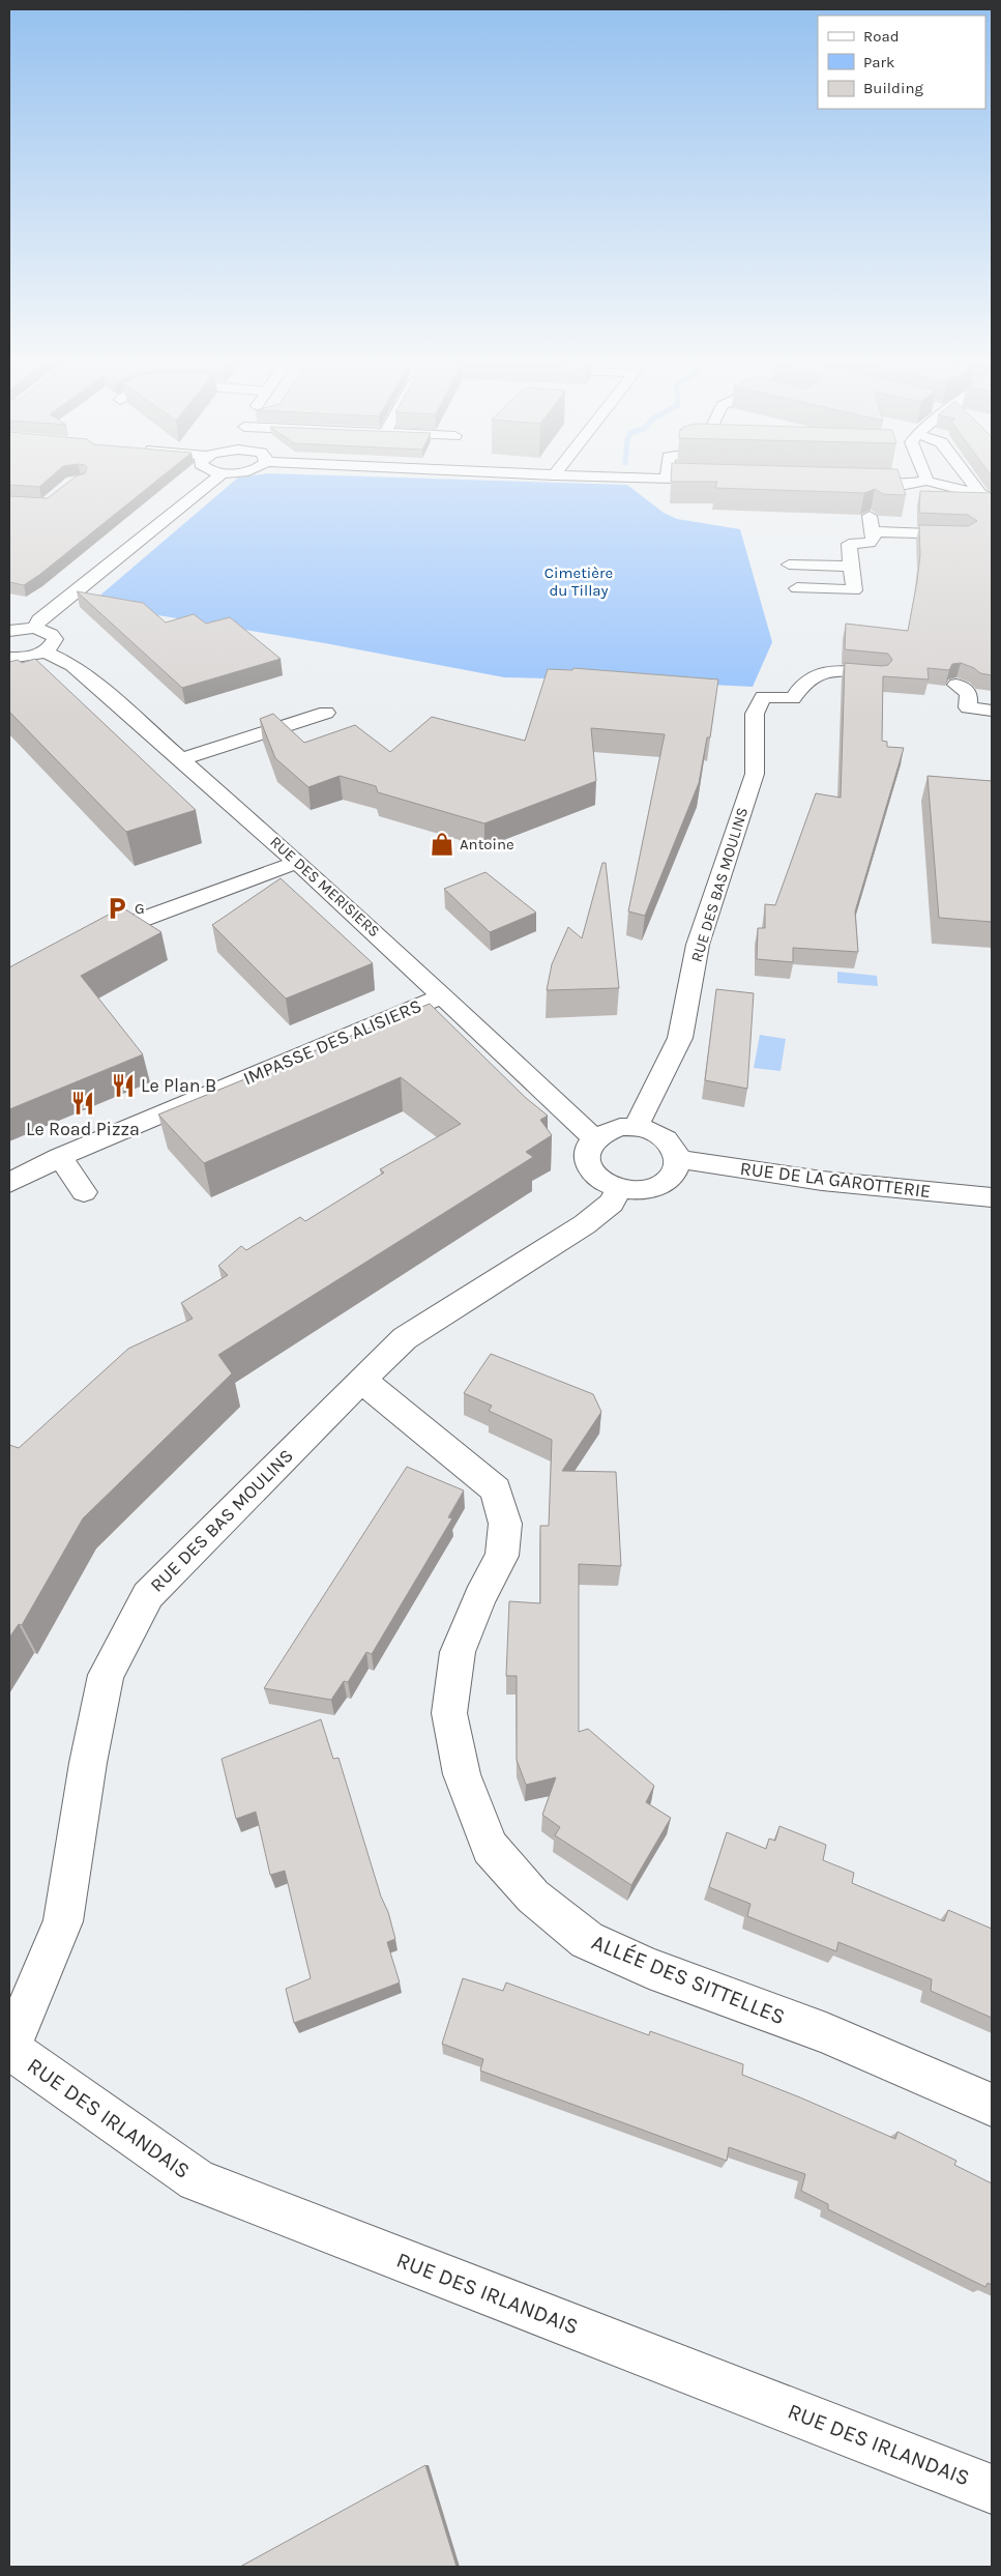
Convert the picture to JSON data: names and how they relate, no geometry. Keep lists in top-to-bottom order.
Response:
{
  "streets": {
    "street": [
      "RUE DES BAS MOULINS",
      "RUE DES MERISIERS",
      "IMPASSE DES ALISIERS",
      "RUE DE LA GAROTTERIE",
      "ALLÉE DES SITTELLES",
      "RUE DES IRLANDAIS"
    ]
  },
  "crossings": [
    ["RUE DES BAS MOULINS", "RUE DES MERISIERS"],
    ["RUE DES BAS MOULINS", "RUE DE LA GAROTTERIE"],
    ["RUE DES BAS MOULINS", "ALLÉE DES SITTELLES"],
    ["RUE DES BAS MOULINS", "RUE DES IRLANDAIS"],
    ["RUE DES MERISIERS", "IMPASSE DES ALISIERS"],
    ["RUE DES MERISIERS", "RUE DE LA GAROTTERIE"]
  ],
  "parks": ["Cimetière du Tillay"],
  "places": {
    "shop": ["Antoine"],
    "parking": ["G"],
    "restaurant": ["Le Plan B", "Le Road Pizza"]
  },
  "legend": ["Road", "Park", "Building"]
}
